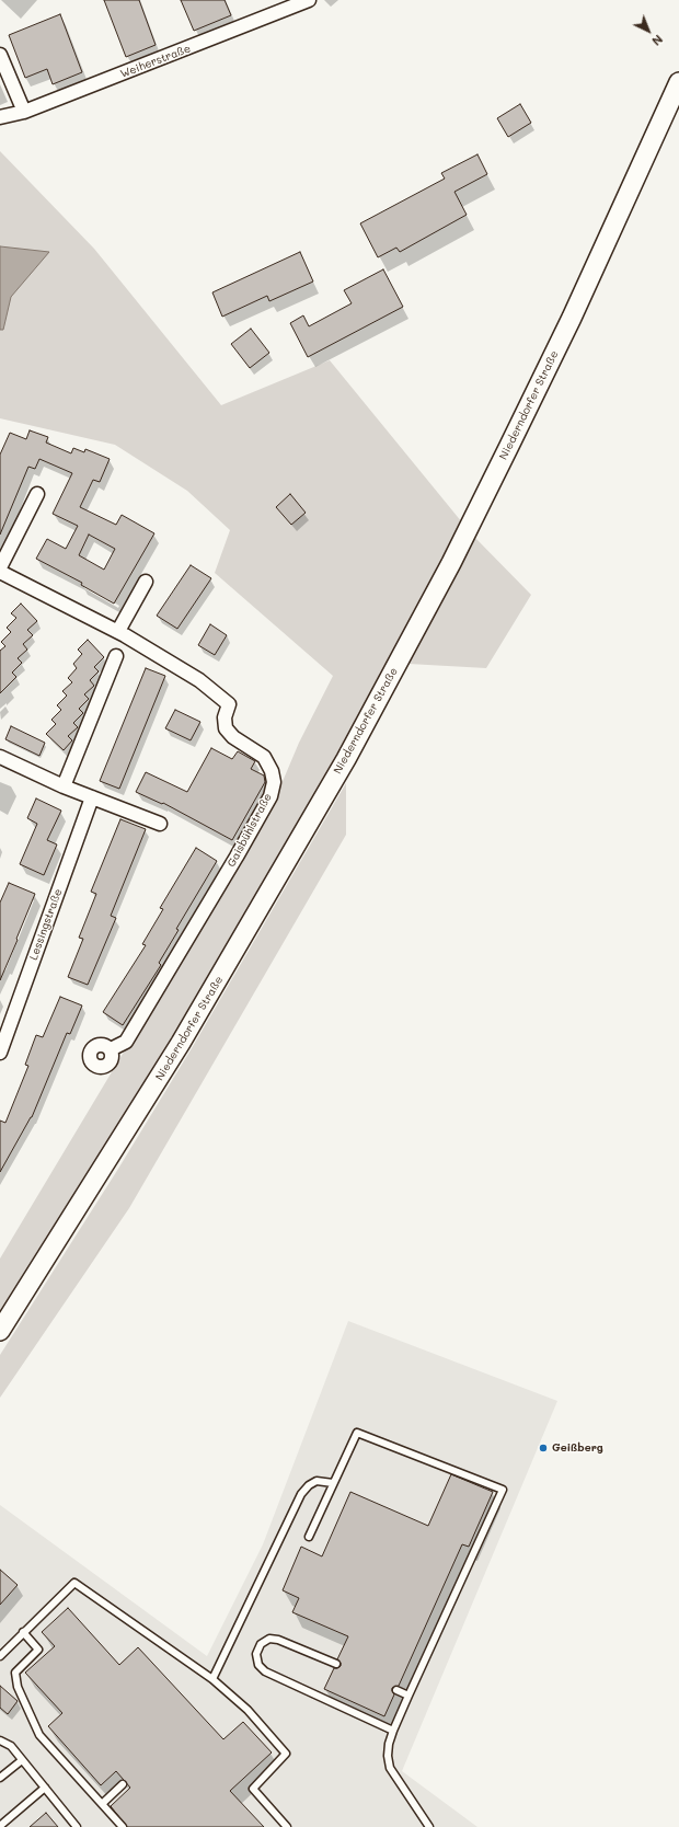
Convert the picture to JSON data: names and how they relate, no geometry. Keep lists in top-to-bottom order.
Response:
{
  "streets": {
    "main road": ["Niederndorfer Straße"],
    "street": ["Weiherstraße", "Gaisbühlstraße", "Lessingstraße"]
  },
  "places": ["Geißberg"],
  "north": "bottom right"
}
